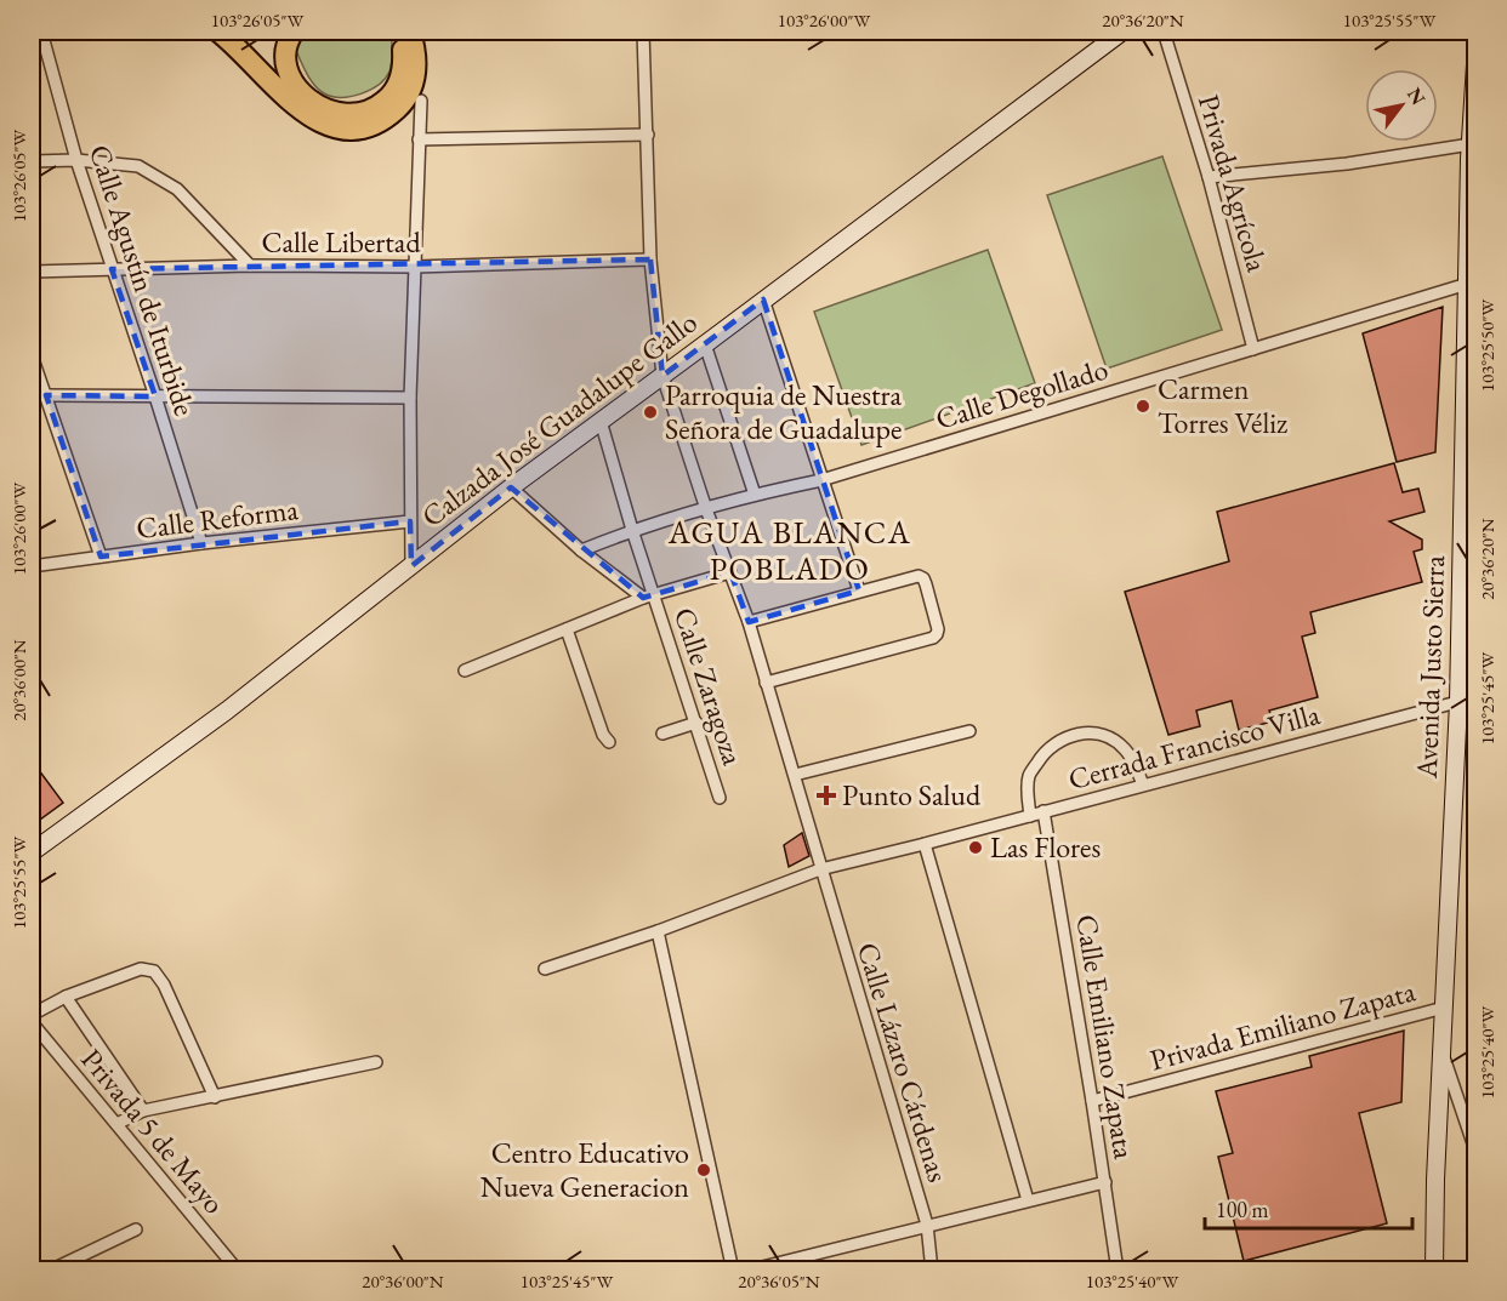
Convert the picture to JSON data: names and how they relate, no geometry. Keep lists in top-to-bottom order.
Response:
{
  "streets": {
    "street": [
      "Privada Agrícola",
      "Calle Libertad",
      "Calle Agustín de Iturbide",
      "Calle Degollado",
      "Calzada José Guadalupe Gallo",
      "Calle Reforma",
      "Avenida Justo Sierra",
      "Calle Zaragoza",
      "Cerrada Francisco Villa",
      "Privada Emiliano Zapata",
      "Calle Emiliano Zapata",
      "Calle Lázaro Cárdenas",
      "Privada 5 de Mayo"
    ]
  },
  "crossings": [
    ["Privada Agrícola", "Calle Degollado"],
    ["Calle Libertad", "Calle Agustín de Iturbide"],
    ["Calle Libertad", "Calle Lázaro Cárdenas"],
    ["Calle Agustín de Iturbide", "Calle Reforma"],
    ["Calle Degollado", "Avenida Justo Sierra"],
    ["Calle Degollado", "Calle Zaragoza"],
    ["Calle Degollado", "Calle Lázaro Cárdenas"],
    ["Calzada José Guadalupe Gallo", "Calle Zaragoza"],
    ["Calzada José Guadalupe Gallo", "Calle Lázaro Cárdenas"],
    ["Avenida Justo Sierra", "Cerrada Francisco Villa"],
    ["Avenida Justo Sierra", "Privada Emiliano Zapata"],
    ["Cerrada Francisco Villa", "Calle Emiliano Zapata"],
    ["Cerrada Francisco Villa", "Calle Lázaro Cárdenas"],
    ["Privada Emiliano Zapata", "Calle Emiliano Zapata"]
  ],
  "districts": ["AGUA BLANCA POBLADO"],
  "places": {
    "other": [
      "Carmen Torres Véliz",
      "Parroquia de Nuestra Señora de Guadalupe",
      "Las Flores",
      "Centro Educativo Nueva Generacion"
    ],
    "health": ["Punto Salud"]
  },
  "scale_bar": "100 m",
  "north": "top right",
  "coordinates": [
    "103°26'05\"W",
    "103°26'00\"W",
    "20°36'20\"N",
    "103°25'55\"W",
    "103°25'50\"W",
    "20°36'00\"N",
    "103°25'45\"W",
    "103°25'40\"W",
    "20°36'05\"N"
  ]
}
